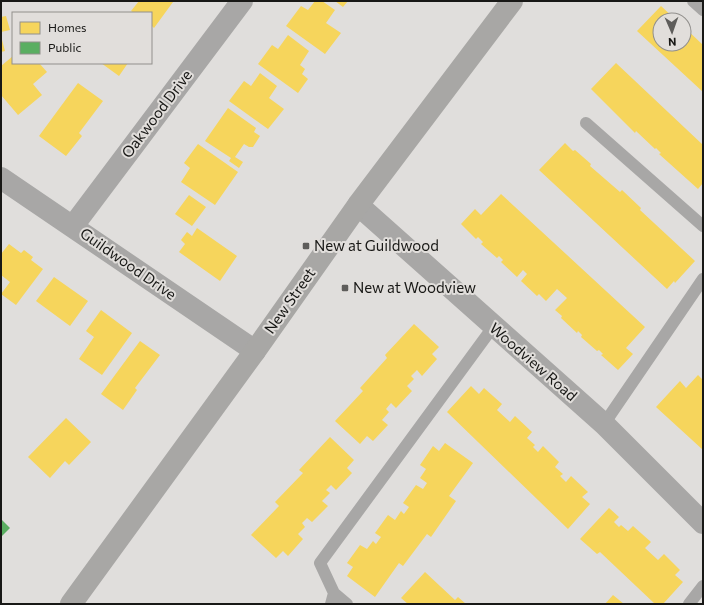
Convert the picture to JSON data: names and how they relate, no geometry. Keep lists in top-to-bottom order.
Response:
{
  "streets": {
    "main road": ["New Street"],
    "street": ["Oakwood Drive", "Guildwood Drive", "Woodview Road"]
  },
  "crossings": [
    ["Oakwood Drive", "Guildwood Drive"],
    ["Guildwood Drive", "New Street"],
    ["New Street", "Woodview Road"]
  ],
  "places": {
    "transit": ["New at Guildwood", "New at Woodview"]
  },
  "legend": ["Homes", "Public"],
  "north": "bottom"
}
